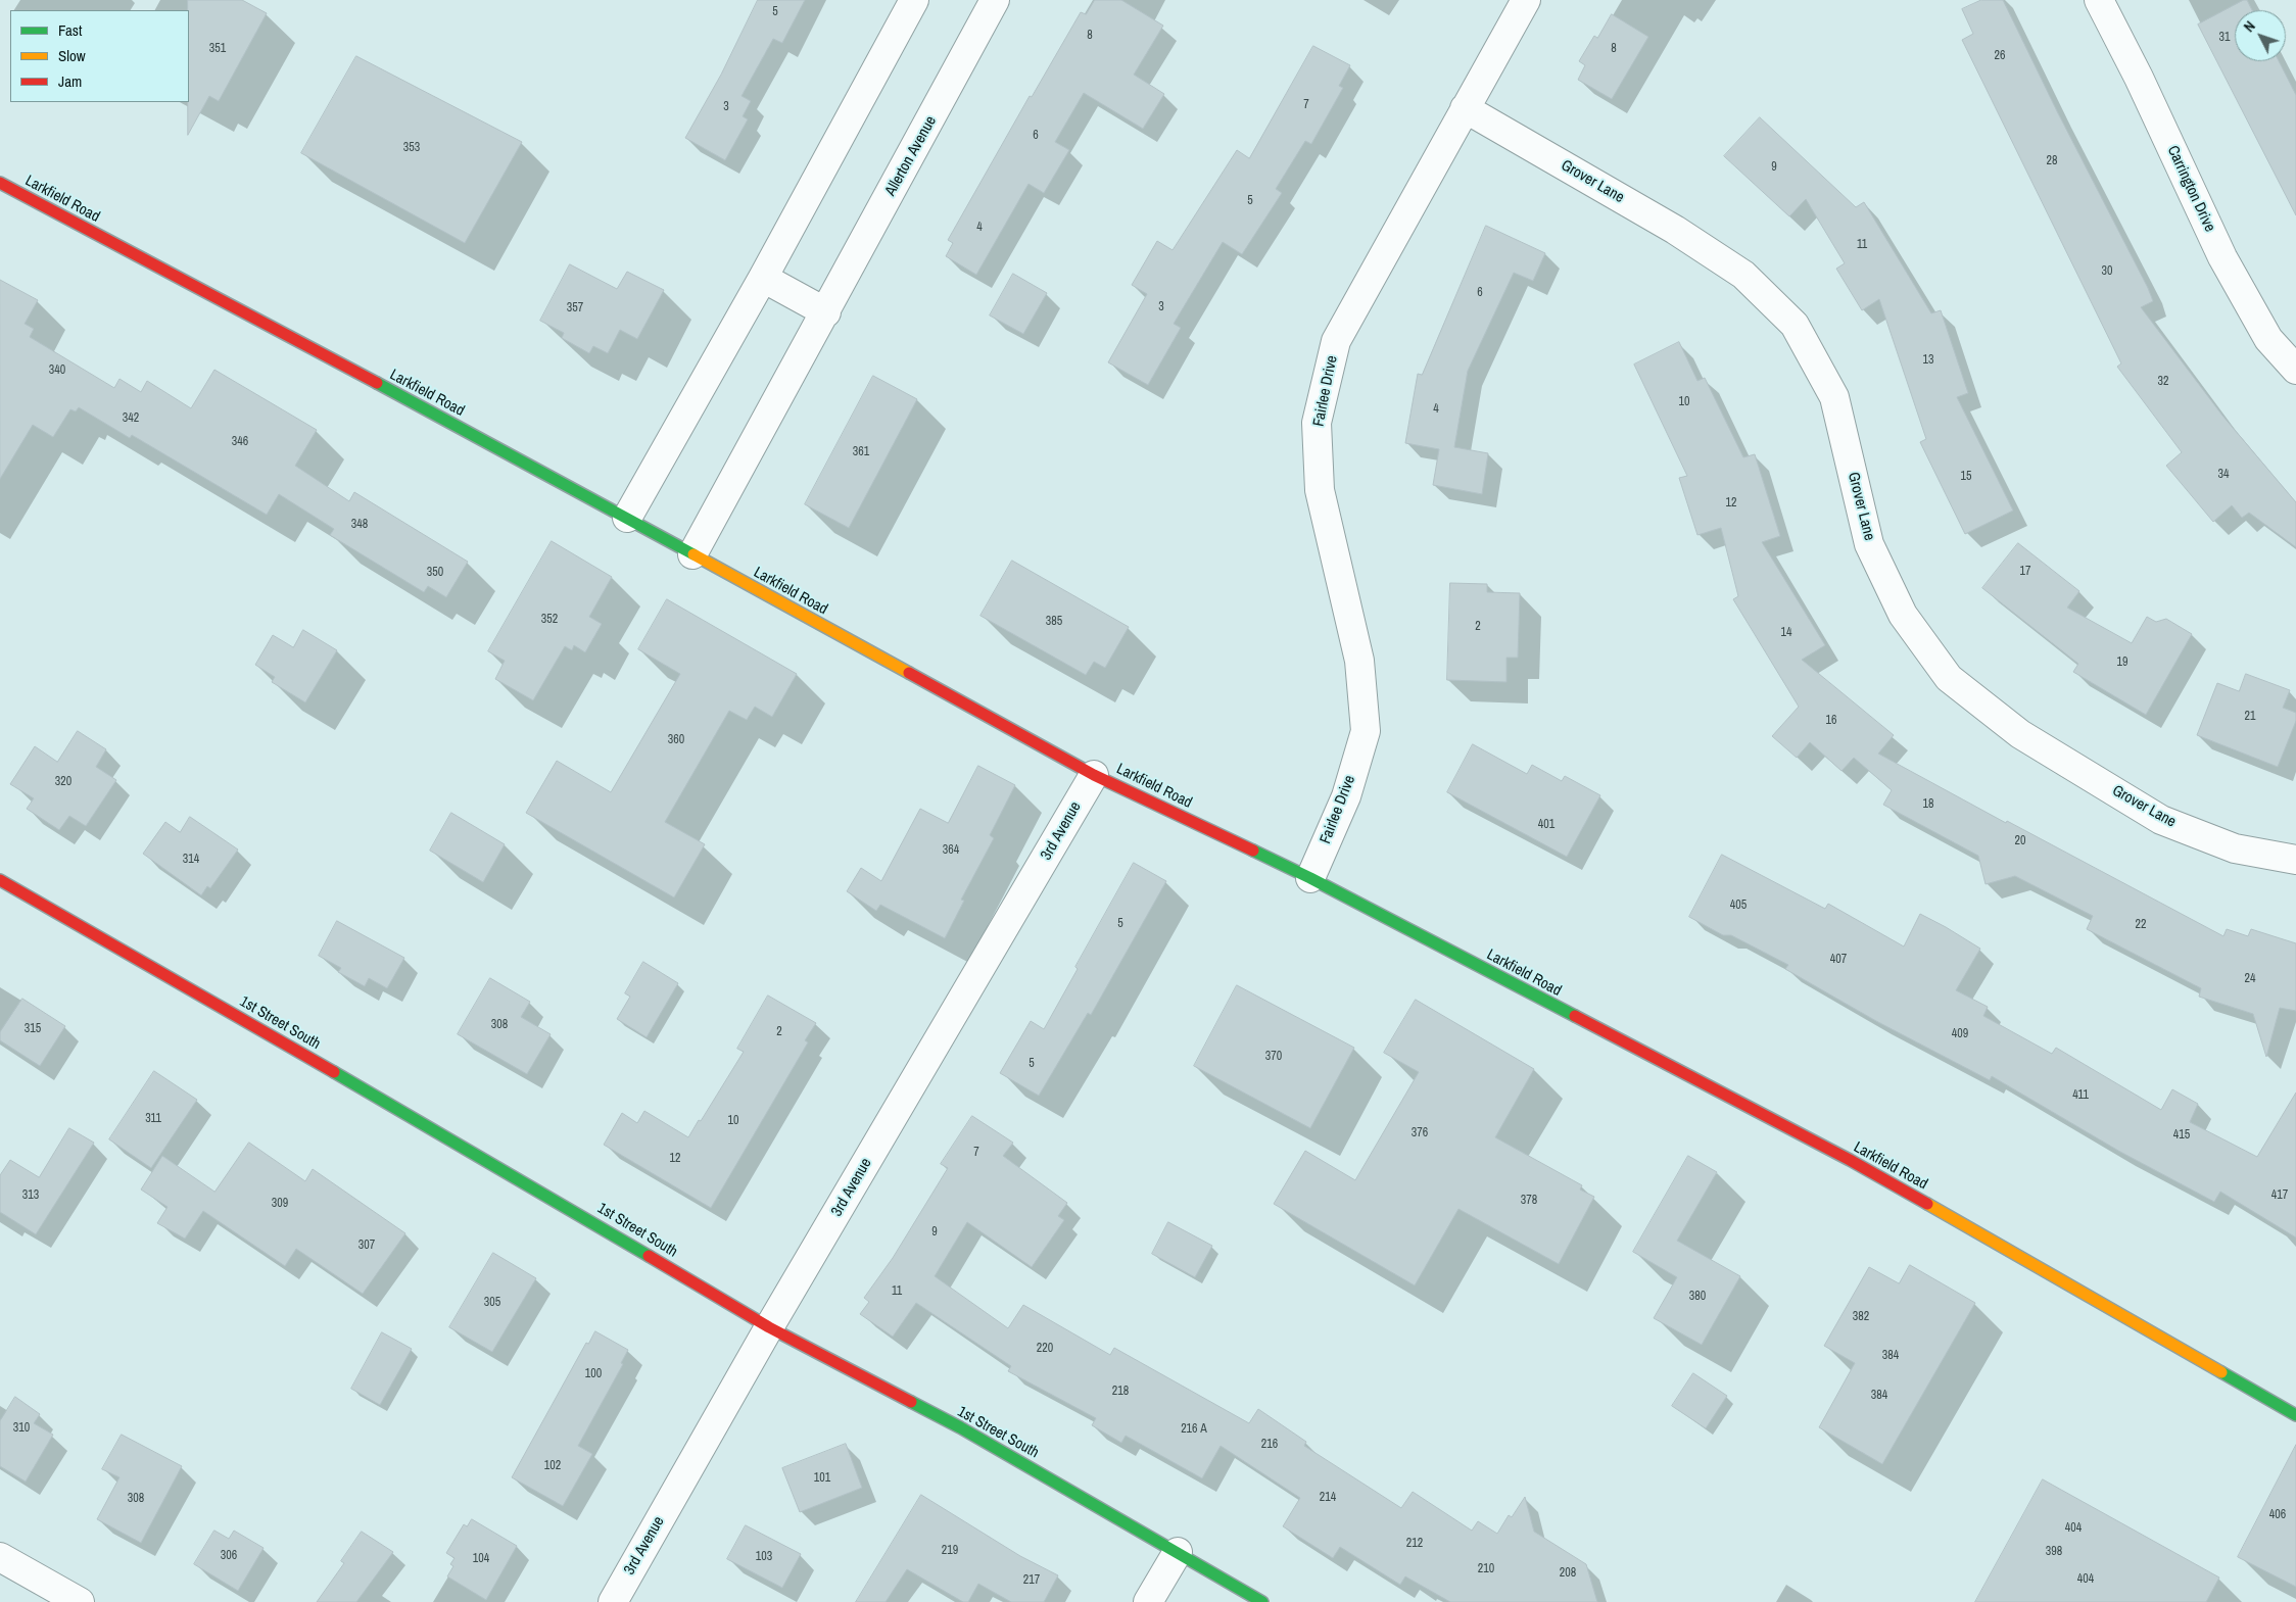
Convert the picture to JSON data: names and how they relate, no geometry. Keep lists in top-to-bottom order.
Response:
{
  "streets": {
    "main road": ["Larkfield Road", "1st Street South"],
    "street": [
      "Allerton Avenue",
      "Grover Lane",
      "Carrington Drive",
      "Fairlee Drive",
      "3rd Avenue"
    ]
  },
  "crossings": [
    ["Allerton Avenue", "Larkfield Road"],
    ["Grover Lane", "Fairlee Drive"],
    ["Larkfield Road", "Fairlee Drive"],
    ["Larkfield Road", "3rd Avenue"],
    ["3rd Avenue", "1st Street South"]
  ],
  "house_numbers": [
    "5",
    "8",
    "31",
    "351",
    "8",
    "26",
    "7",
    "3",
    "6",
    "353",
    "28",
    "9",
    "5",
    "4",
    "11",
    "30",
    "6",
    "3",
    "357",
    "13",
    "340",
    "32",
    "10",
    "4",
    "342",
    "346",
    "361",
    "34",
    "15",
    "12",
    "348",
    "17",
    "350",
    "352",
    "385",
    "2",
    "14",
    "19",
    "21",
    "16",
    "360",
    "320",
    "18",
    "401",
    "20",
    "364",
    "314",
    "405",
    "5",
    "22",
    "407",
    "24",
    "308",
    "315",
    "2",
    "409",
    "370",
    "5",
    "411",
    "311",
    "10",
    "376",
    "415",
    "7",
    "12",
    "313",
    "417",
    "378",
    "309",
    "9",
    "307",
    "11",
    "380",
    "305",
    "382",
    "220",
    "384",
    "100",
    "218",
    "384",
    "310",
    "216 A",
    "216",
    "102",
    "101",
    "214",
    "308",
    "406",
    "404",
    "212",
    "219",
    "398",
    "306",
    "103",
    "104",
    "210",
    "208",
    "404",
    "217"
  ],
  "legend": ["Fast", "Slow", "Jam"],
  "north": "top left"
}
